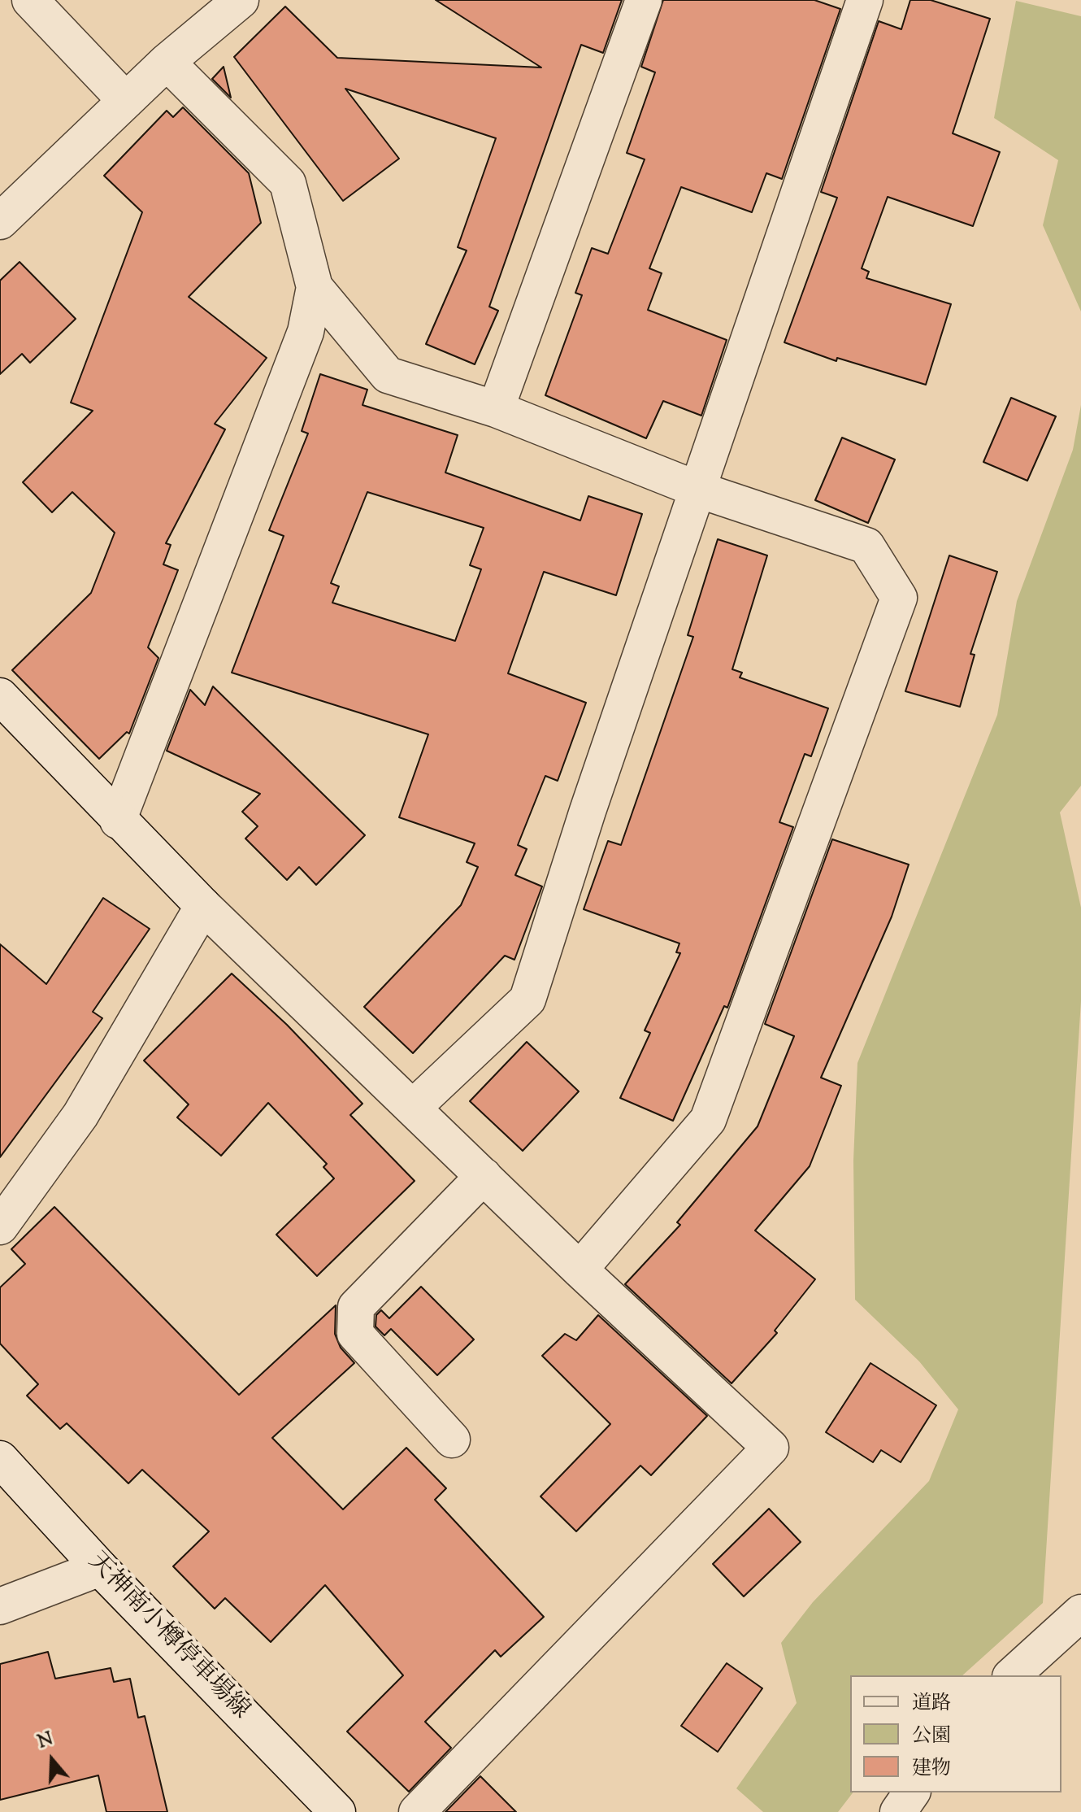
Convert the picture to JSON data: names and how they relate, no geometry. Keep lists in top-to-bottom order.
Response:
{
  "streets": {
    "street": ["天神南小樽停車場線"]
  },
  "legend": ["道路", "公園", "建物"],
  "north": "top"
}
